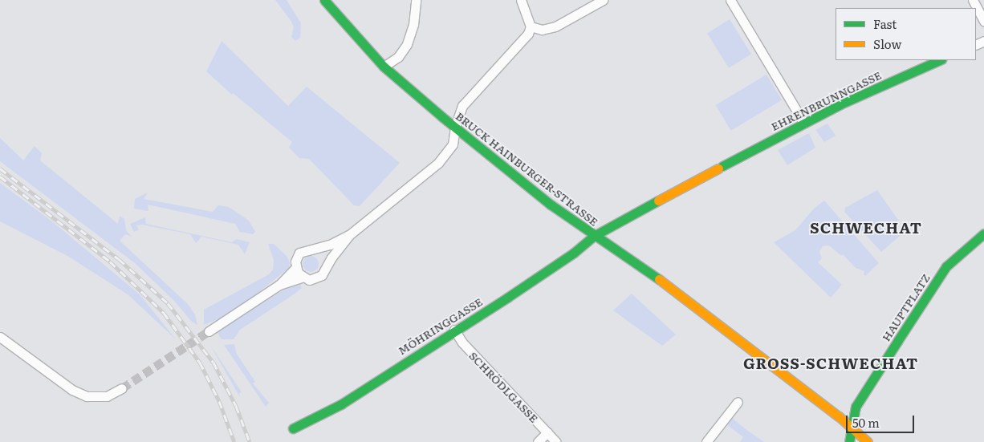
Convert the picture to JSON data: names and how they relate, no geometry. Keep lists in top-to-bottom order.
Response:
{
  "streets": {
    "main road": [
      "EHRENBRUNNGASSE",
      "BRUCK HAINBURGER-STRASSE",
      "HAUPTPLATZ",
      "MÖHRINGGASSE"
    ],
    "street": ["SCHRÖDLGASSE"]
  },
  "crossings": [
    ["EHRENBRUNNGASSE", "BRUCK HAINBURGER-STRASSE"],
    ["EHRENBRUNNGASSE", "MÖHRINGGASSE"],
    ["BRUCK HAINBURGER-STRASSE", "HAUPTPLATZ"],
    ["BRUCK HAINBURGER-STRASSE", "MÖHRINGGASSE"],
    ["MÖHRINGGASSE", "SCHRÖDLGASSE"]
  ],
  "districts": ["SCHWECHAT", "GROSS-SCHWECHAT"],
  "legend": ["Fast", "Slow"],
  "scale_bar": "50 m"
}
